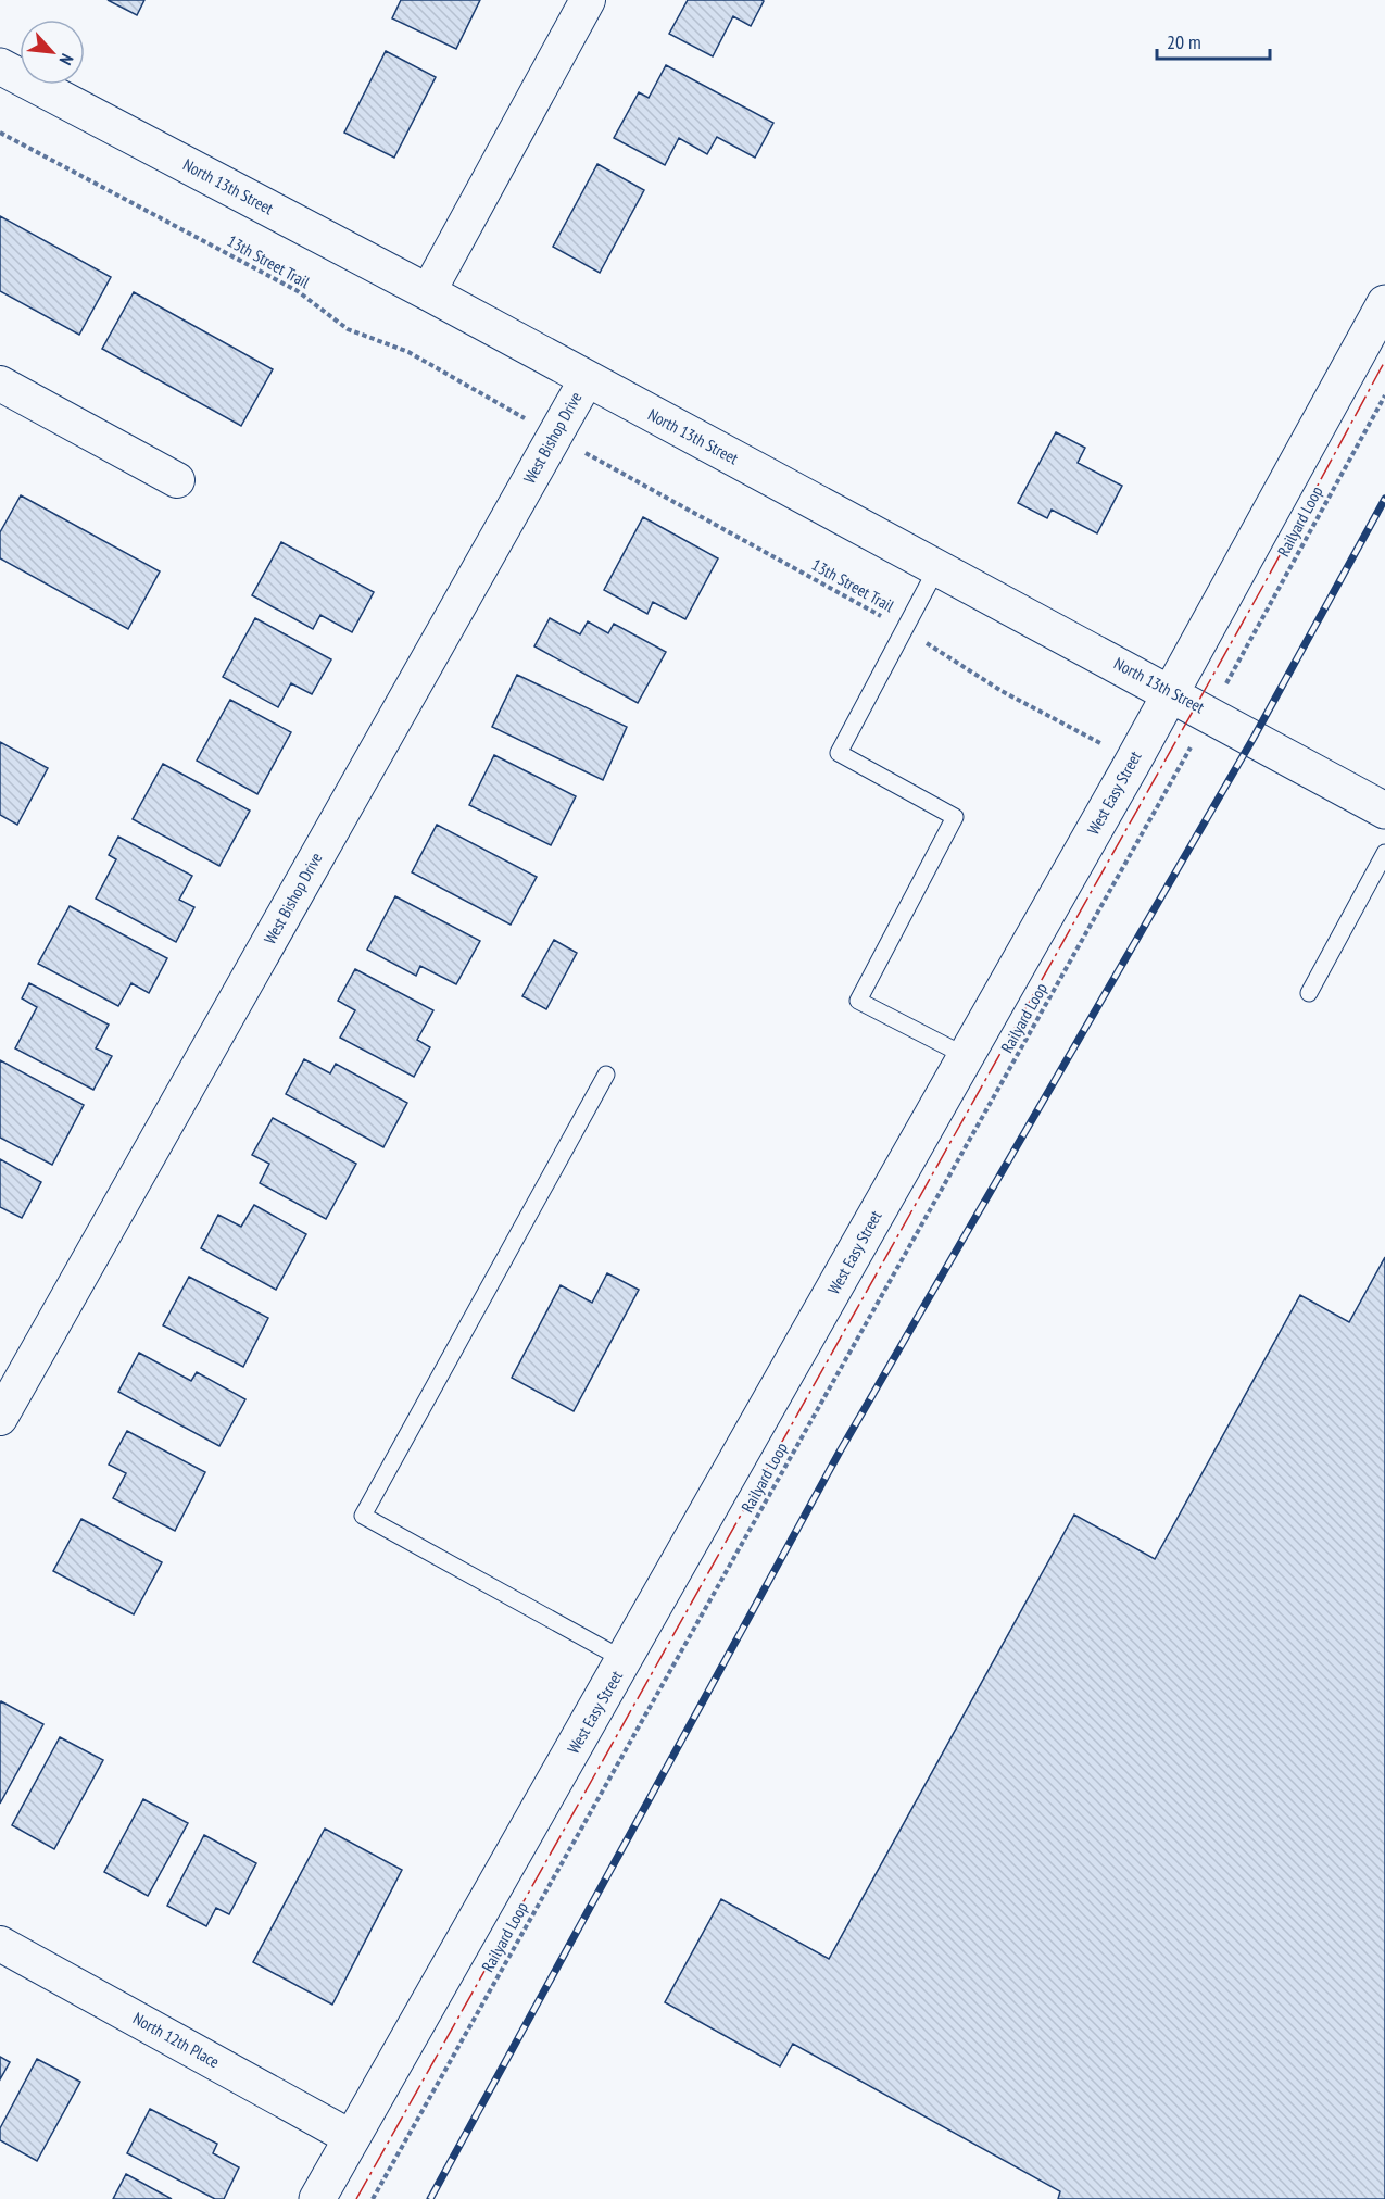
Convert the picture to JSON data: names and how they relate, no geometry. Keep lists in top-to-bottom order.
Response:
{
  "streets": {
    "street": [
      "North 13th Street",
      "West Bishop Drive",
      "West Easy Street",
      "North 12th Place"
    ],
    "path": ["13th Street Trail", "Railyard Loop"]
  },
  "crossings": [
    ["North 13th Street", "West Bishop Drive"],
    ["North 13th Street", "West Easy Street"],
    ["West Easy Street", "North 12th Place"]
  ],
  "scale_bar": "20 m",
  "north": "bottom right"
}
